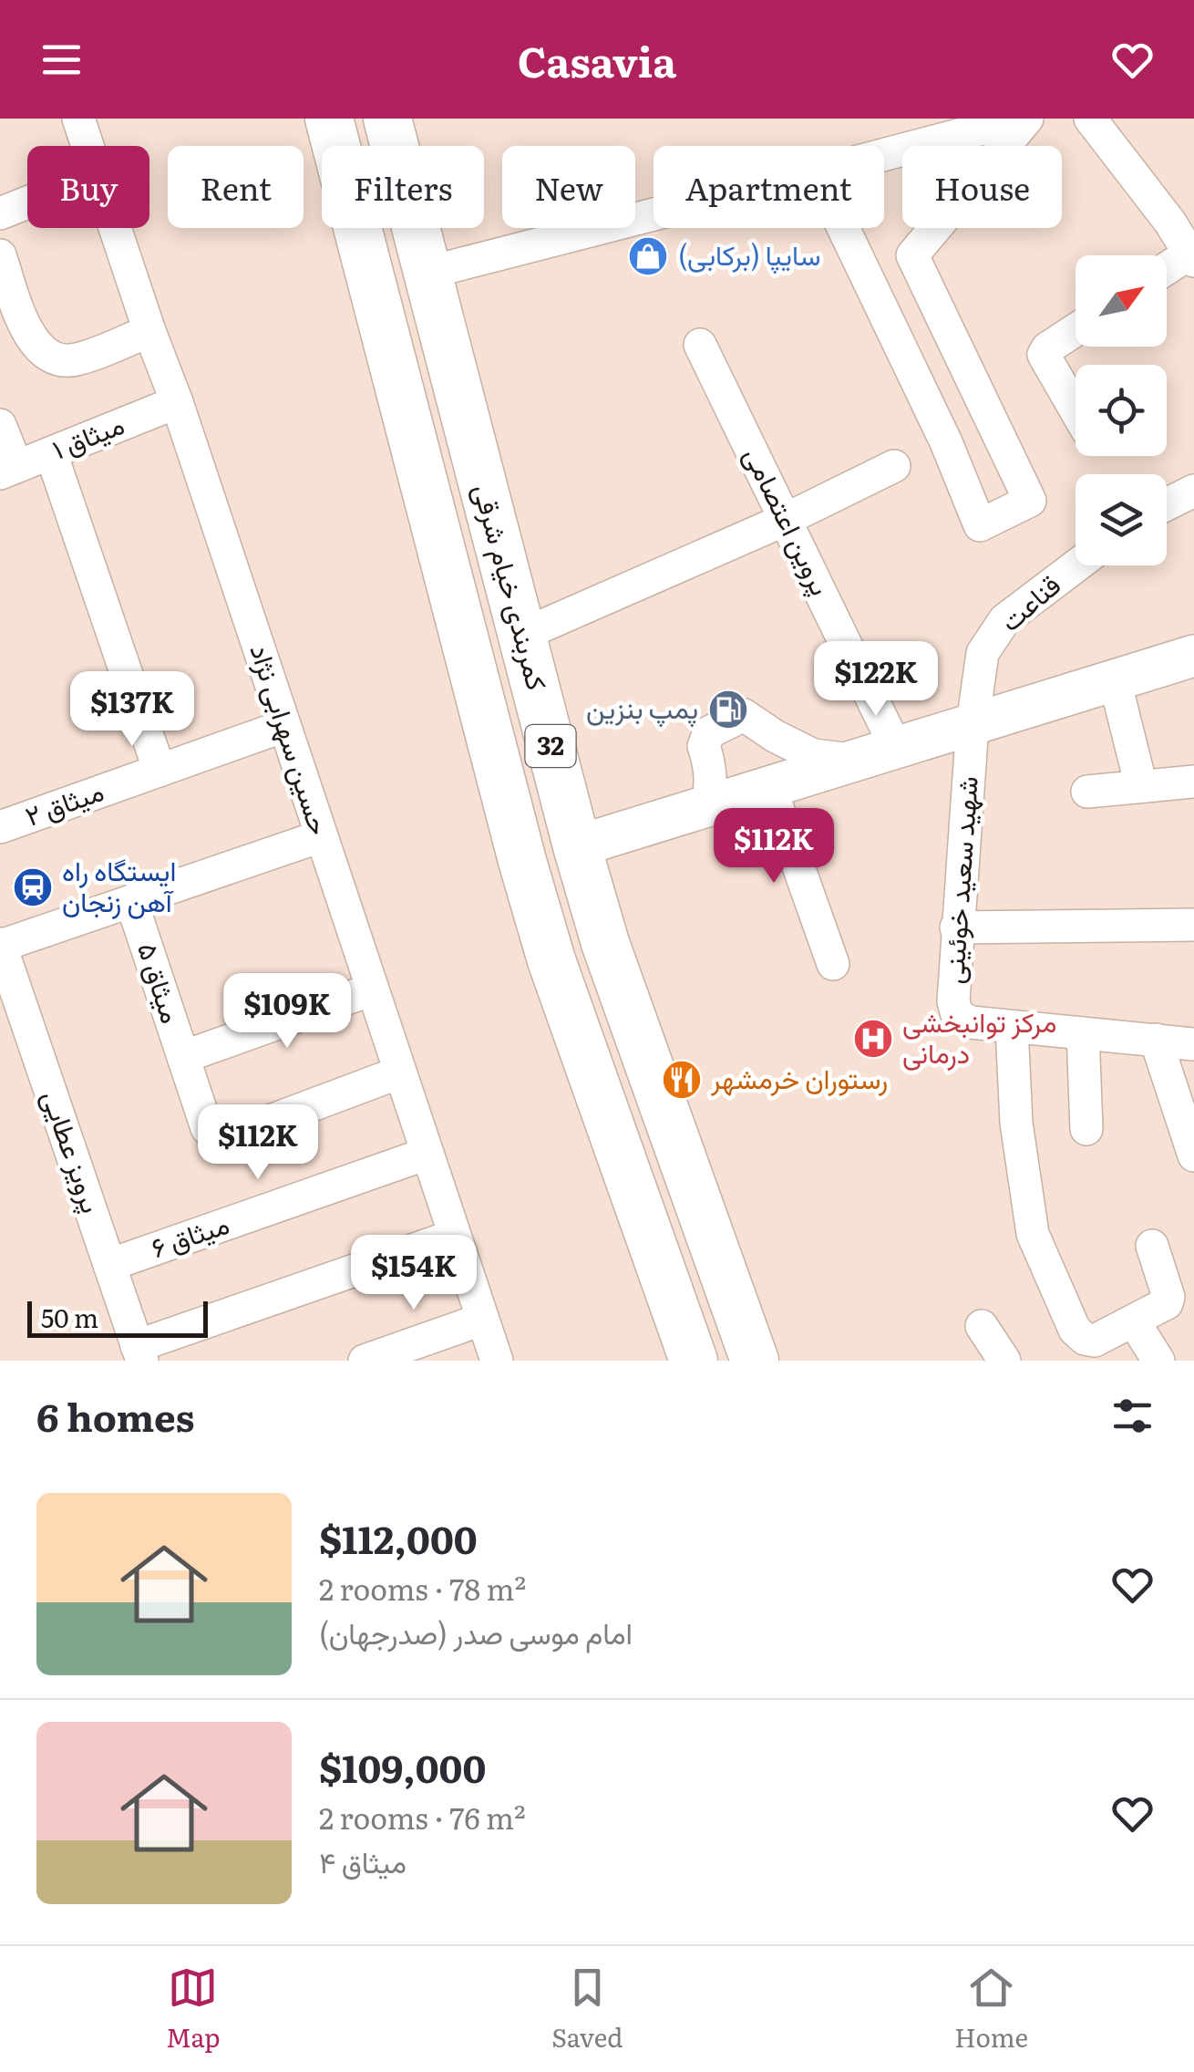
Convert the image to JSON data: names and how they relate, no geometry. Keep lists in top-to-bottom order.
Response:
{
  "streets": {
    "highway": ["کمربندی خیام شرقی", "32"],
    "street": [
      "میثاق ۱",
      "پروین اعتصامی",
      "قناعت",
      "حسین سهرابی نژاد",
      "میثاق ۲",
      "شهید سعید خوئینی",
      "میثاق ۵",
      "پرویز عطایی",
      "میثاق ۶"
    ]
  },
  "crossings": [
    ["میثاق ۱", "حسین سهرابی نژاد"],
    ["قناعت", "شهید سعید خوئینی"],
    ["حسین سهرابی نژاد", "میثاق ۲"],
    ["حسین سهرابی نژاد", "میثاق ۵"],
    ["حسین سهرابی نژاد", "میثاق ۶"],
    ["پرویز عطایی", "میثاق ۶"]
  ],
  "places": {
    "shop": ["سایپا (برکابی)"],
    "fuel station": ["پمپ بنزین"],
    "station": ["ایستگاه راه آهن زنجان"],
    "hospital": ["مرکز توانبخشی درمانی"],
    "restaurant": ["رستوران خرمشهر"]
  },
  "scale_bar": "50 m",
  "north": "top right",
  "page": {
    "header": "Casavia",
    "chip": [
      "Buy",
      "Rent",
      "Filters",
      "New",
      "Apartment",
      "House"
    ],
    "price": [
      "$122K",
      "$137K",
      "$112K",
      "$109K",
      "$112K",
      "$154K"
    ],
    "scale": "50 m",
    "heading": "6 homes",
    "list": [
      {
        "name": "$112,000",
        "note": "2 rooms · 78 m² · (صدرجهان) امام موسی صدر"
      },
      {
        "name": "$109,000",
        "note": "2 rooms · 76 m² · میثاق ۴"
      }
    ],
    "tabs": ["Map", "Saved", "Home"]
  }
}
